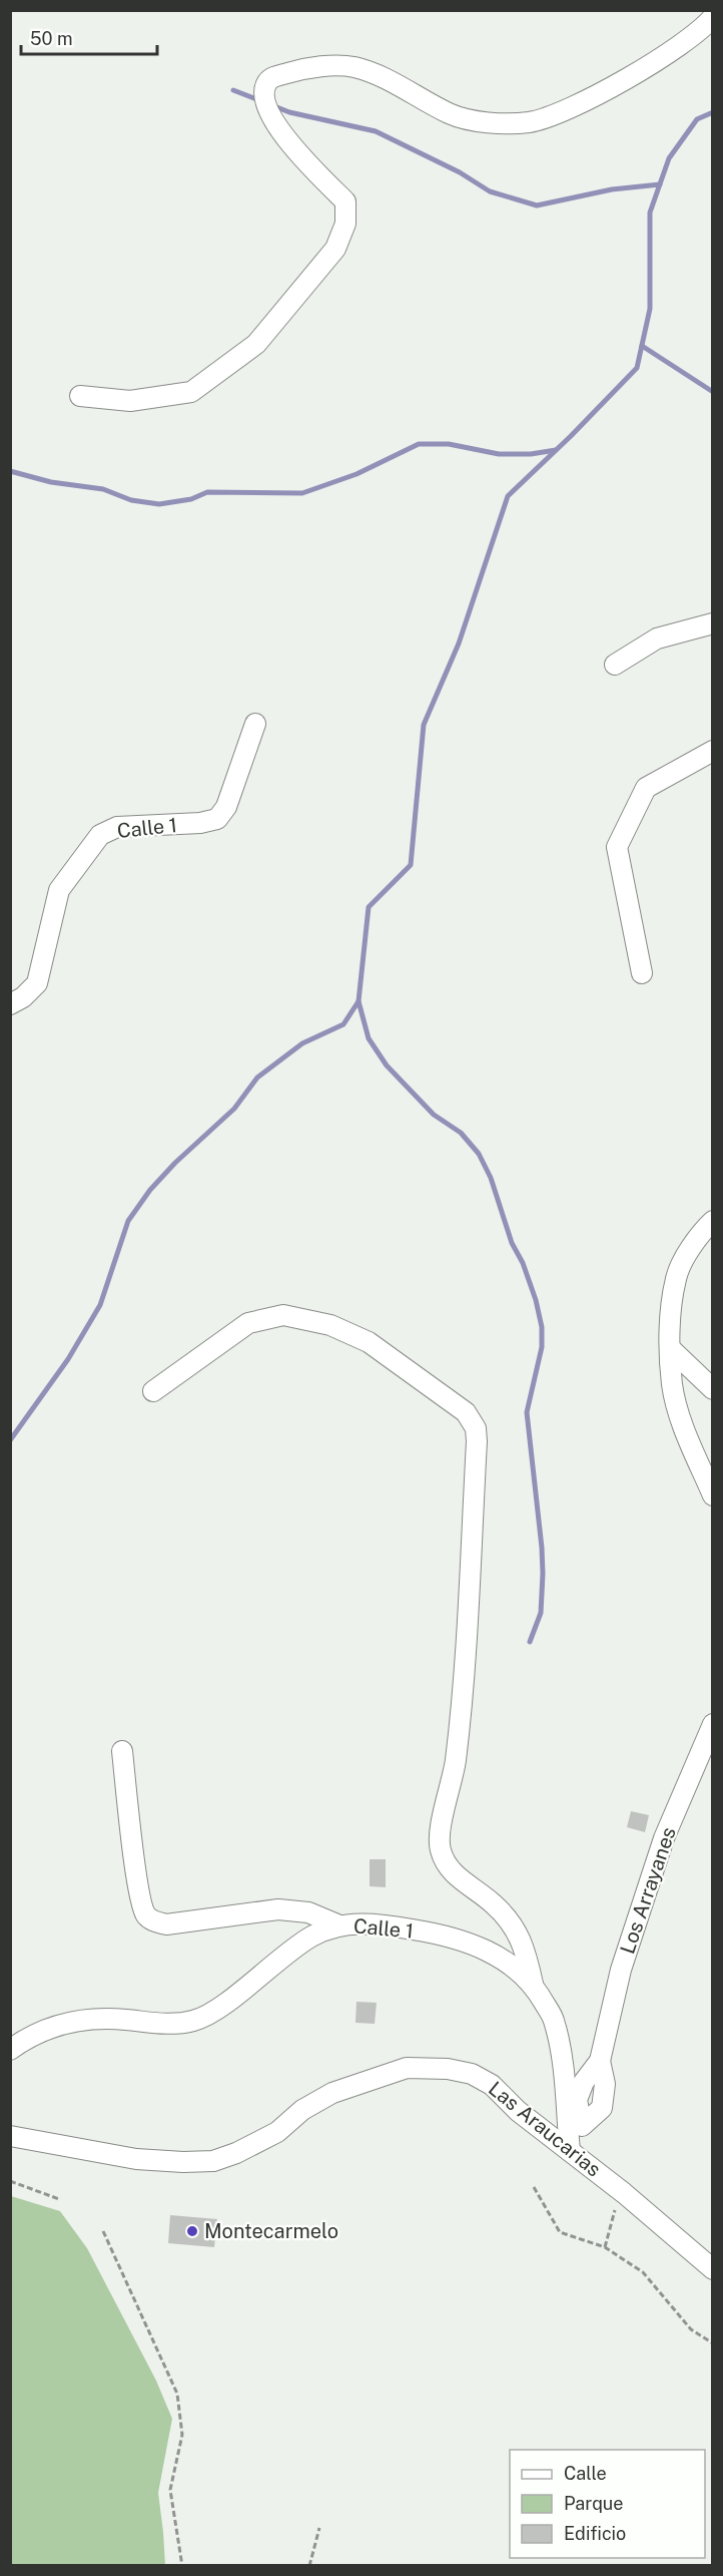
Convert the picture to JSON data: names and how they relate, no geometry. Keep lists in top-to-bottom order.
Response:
{
  "streets": {
    "street": ["Calle 1", "Los Arrayanes", "Las Araucarias"]
  },
  "crossings": [
    ["Calle 1", "Los Arrayanes"],
    ["Calle 1", "Las Araucarias"],
    ["Los Arrayanes", "Las Araucarias"]
  ],
  "places": ["Montecarmelo"],
  "legend": ["Calle", "Parque", "Edificio"],
  "scale_bar": "50 m"
}
